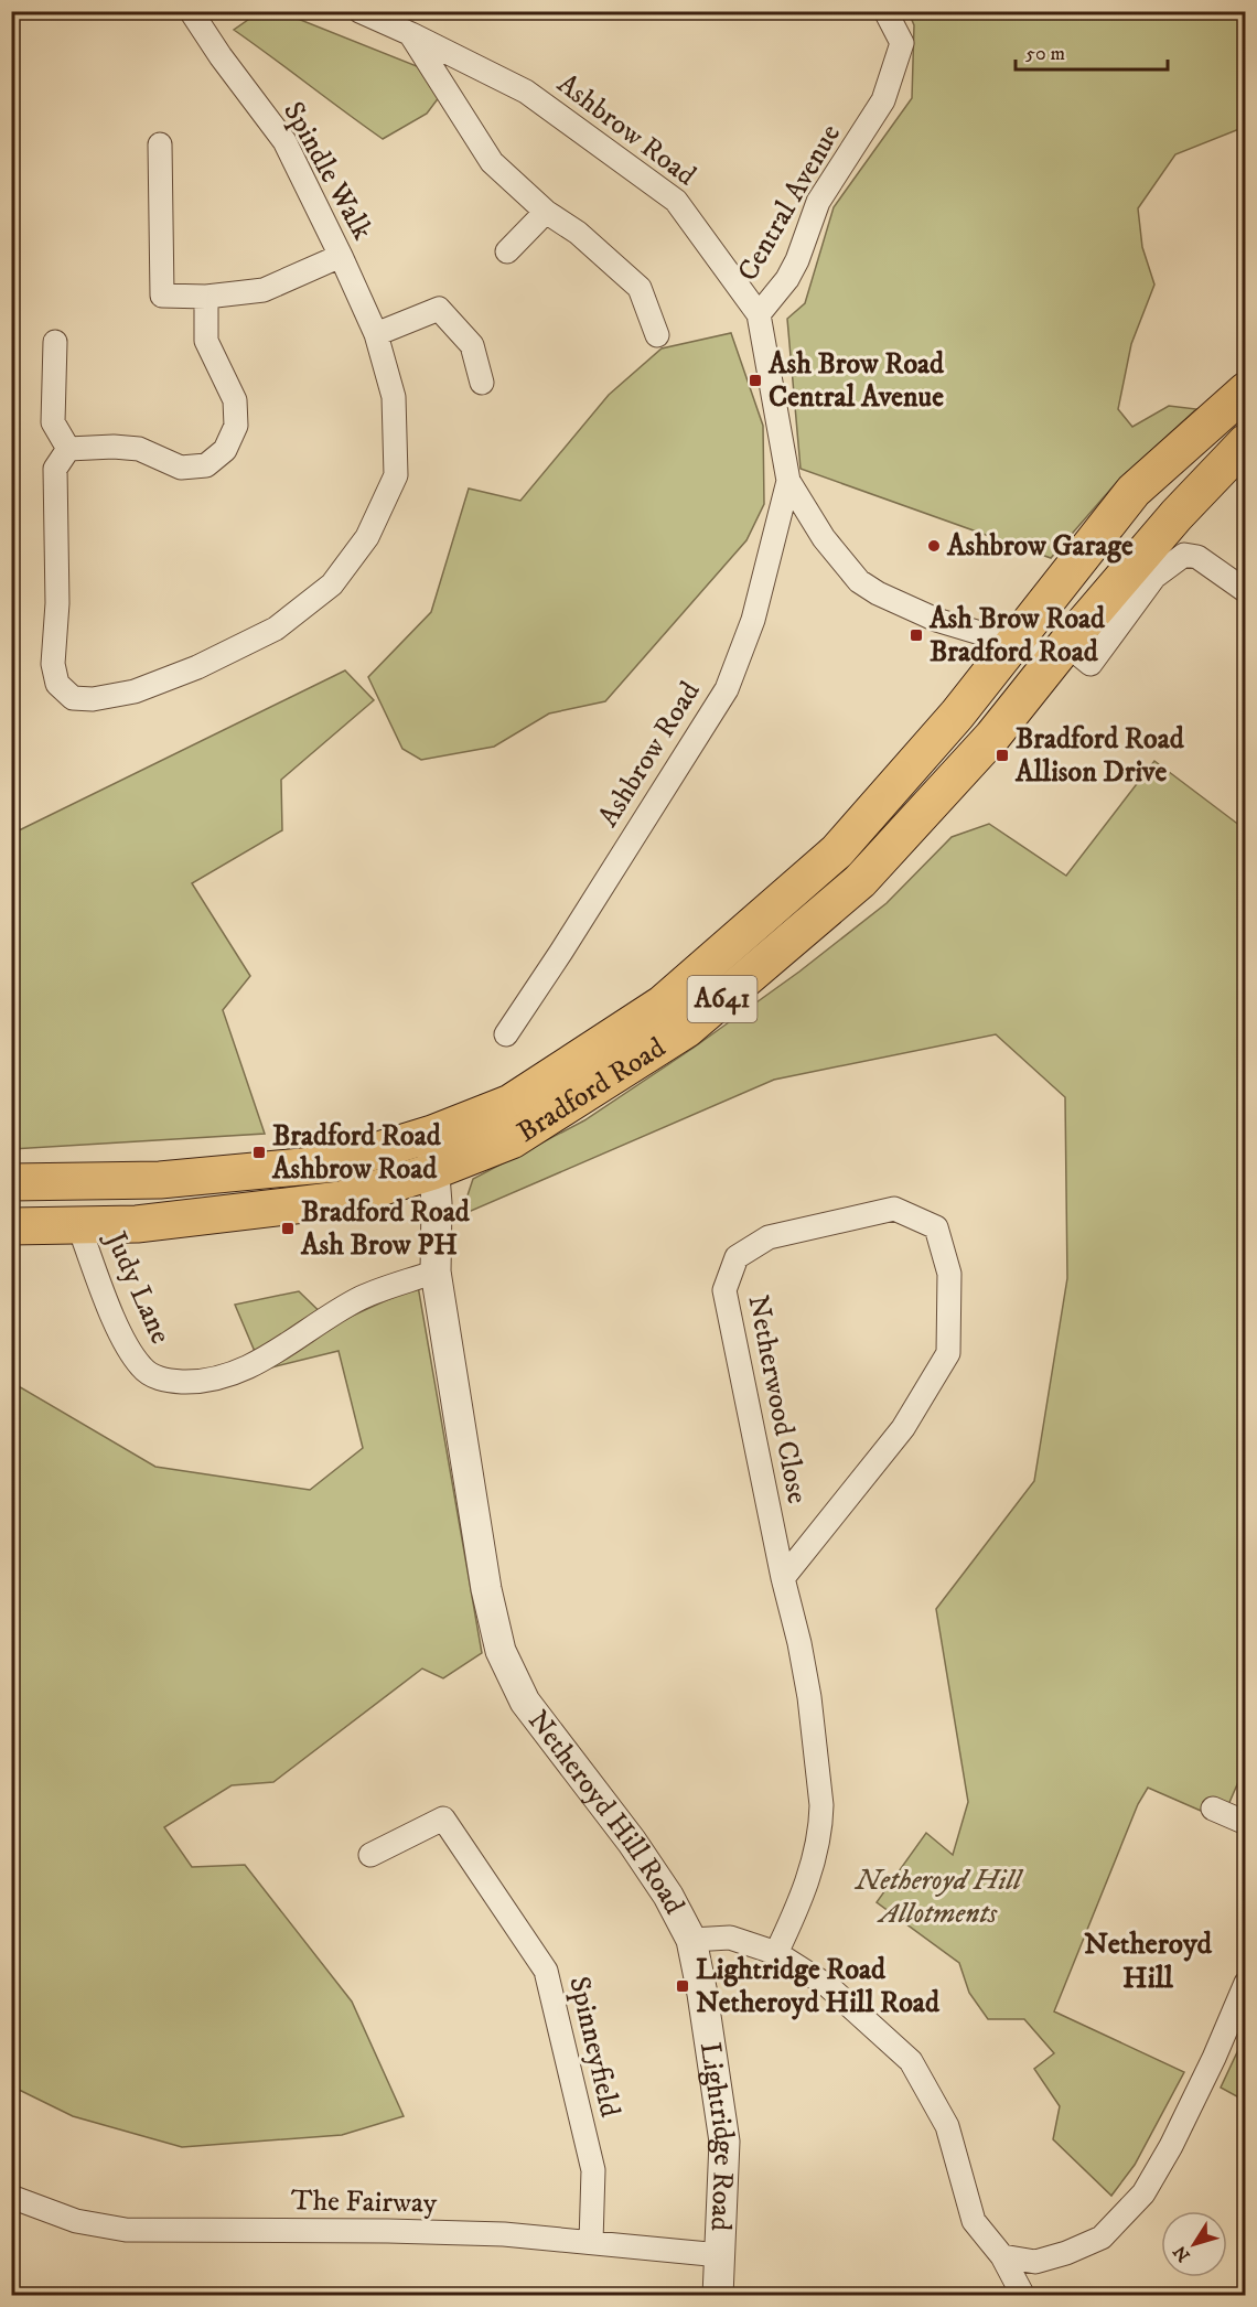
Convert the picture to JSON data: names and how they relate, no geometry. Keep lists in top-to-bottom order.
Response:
{
  "streets": {
    "main road": ["A641", "Bradford Road"],
    "street": [
      "Ashbrow Road",
      "Spindle Walk",
      "Central Avenue",
      "Judy Lane",
      "Netherwood Close",
      "Netheroyd Hill Road",
      "Spinneyfield",
      "Lightridge Road",
      "The Fairway"
    ]
  },
  "crossings": [
    ["Ashbrow Road", "Central Avenue"],
    ["Ashbrow Road", "A641"],
    ["Ashbrow Road", "Bradford Road"],
    ["A641", "Bradford Road"],
    ["Bradford Road", "Judy Lane"],
    ["Bradford Road", "Netheroyd Hill Road"],
    ["Judy Lane", "Netheroyd Hill Road"],
    ["Netherwood Close", "Netheroyd Hill Road"],
    ["Netheroyd Hill Road", "Lightridge Road"],
    ["Spinneyfield", "The Fairway"],
    ["Lightridge Road", "The Fairway"]
  ],
  "districts": ["Netheroyd Hill"],
  "parks": ["Netheroyd Hill Allotments"],
  "places": {
    "transit": [
      "Ash Brow Road Central Avenue",
      "Ash Brow Road Bradford Road",
      "Bradford Road Allison Drive",
      "Bradford Road Ashbrow Road",
      "Bradford Road Ash Brow PH",
      "Lightridge Road Netheroyd Hill Road"
    ],
    "other": ["Ashbrow Garage"]
  },
  "scale_bar": "50 m",
  "north": "bottom left"
}
